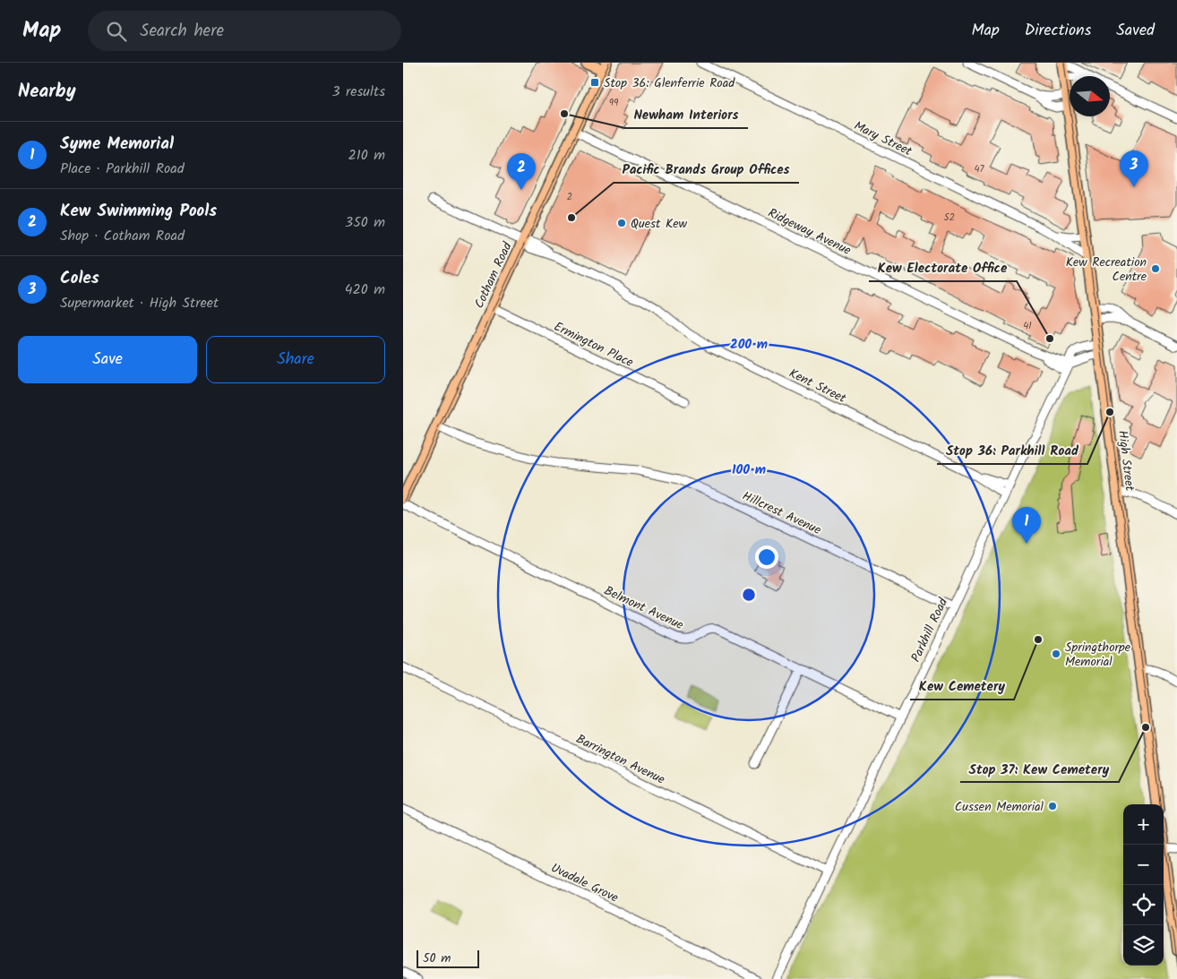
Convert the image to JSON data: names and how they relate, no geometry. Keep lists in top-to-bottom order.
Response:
{
  "streets": {
    "main road": ["Cotham Road", "High Street"],
    "street": [
      "Mary Street",
      "Ridgeway Avenue",
      "Ermington Place",
      "Kent Street",
      "Hillcrest Avenue",
      "Belmont Avenue",
      "Parkhill Road",
      "Barrington Avenue",
      "Uvadale Grove"
    ]
  },
  "crossings": [
    ["Mary Street", "High Street"],
    ["Ridgeway Avenue", "Cotham Road"],
    ["Ridgeway Avenue", "Parkhill Road"],
    ["Cotham Road", "Ermington Place"],
    ["Cotham Road", "Kent Street"],
    ["Cotham Road", "Hillcrest Avenue"],
    ["Kent Street", "Parkhill Road"],
    ["High Street", "Parkhill Road"],
    ["Hillcrest Avenue", "Parkhill Road"],
    ["Belmont Avenue", "Parkhill Road"],
    ["Parkhill Road", "Barrington Avenue"]
  ],
  "places": {
    "transit": ["Stop 36: Glenferrie Road"],
    "other": [
      "Newham Interiors",
      "Pacific Brands Group Offices",
      "Quest Kew",
      "Kew Recreation Centre",
      "Kew Electorate Office",
      "Stop 36: Parkhill Road",
      "Kew Cemetery",
      "Springthorpe Memorial",
      "Stop 37: Kew Cemetery",
      "Cussen Memorial"
    ]
  },
  "house_numbers": [
    "99",
    "47",
    "2",
    "52",
    "41"
  ],
  "scale_bar": "50 m",
  "north": "right",
  "page": {
    "header": "Map",
    "search": "Search here",
    "nav": ["Map", "Directions", "Saved"],
    "heading": ["Nearby", "3 results"],
    "list": [
      {
        "mark": "1",
        "name": "Syme Memorial",
        "note": "Place · Parkhill Road",
        "value": "210 m"
      },
      {
        "mark": "2",
        "name": "Kew Swimming Pools",
        "note": "Shop · Cotham Road",
        "value": "350 m"
      },
      {
        "mark": "3",
        "name": "Coles",
        "note": "Supermarket · High Street",
        "value": "420 m"
      }
    ],
    "pins": ["3", "2", "1"],
    "buttons": ["Save", "Share"],
    "map_buttons": ["+", "−"],
    "scale": "50 m"
  },
  "rings": ["200 m", "100 m"]
}
